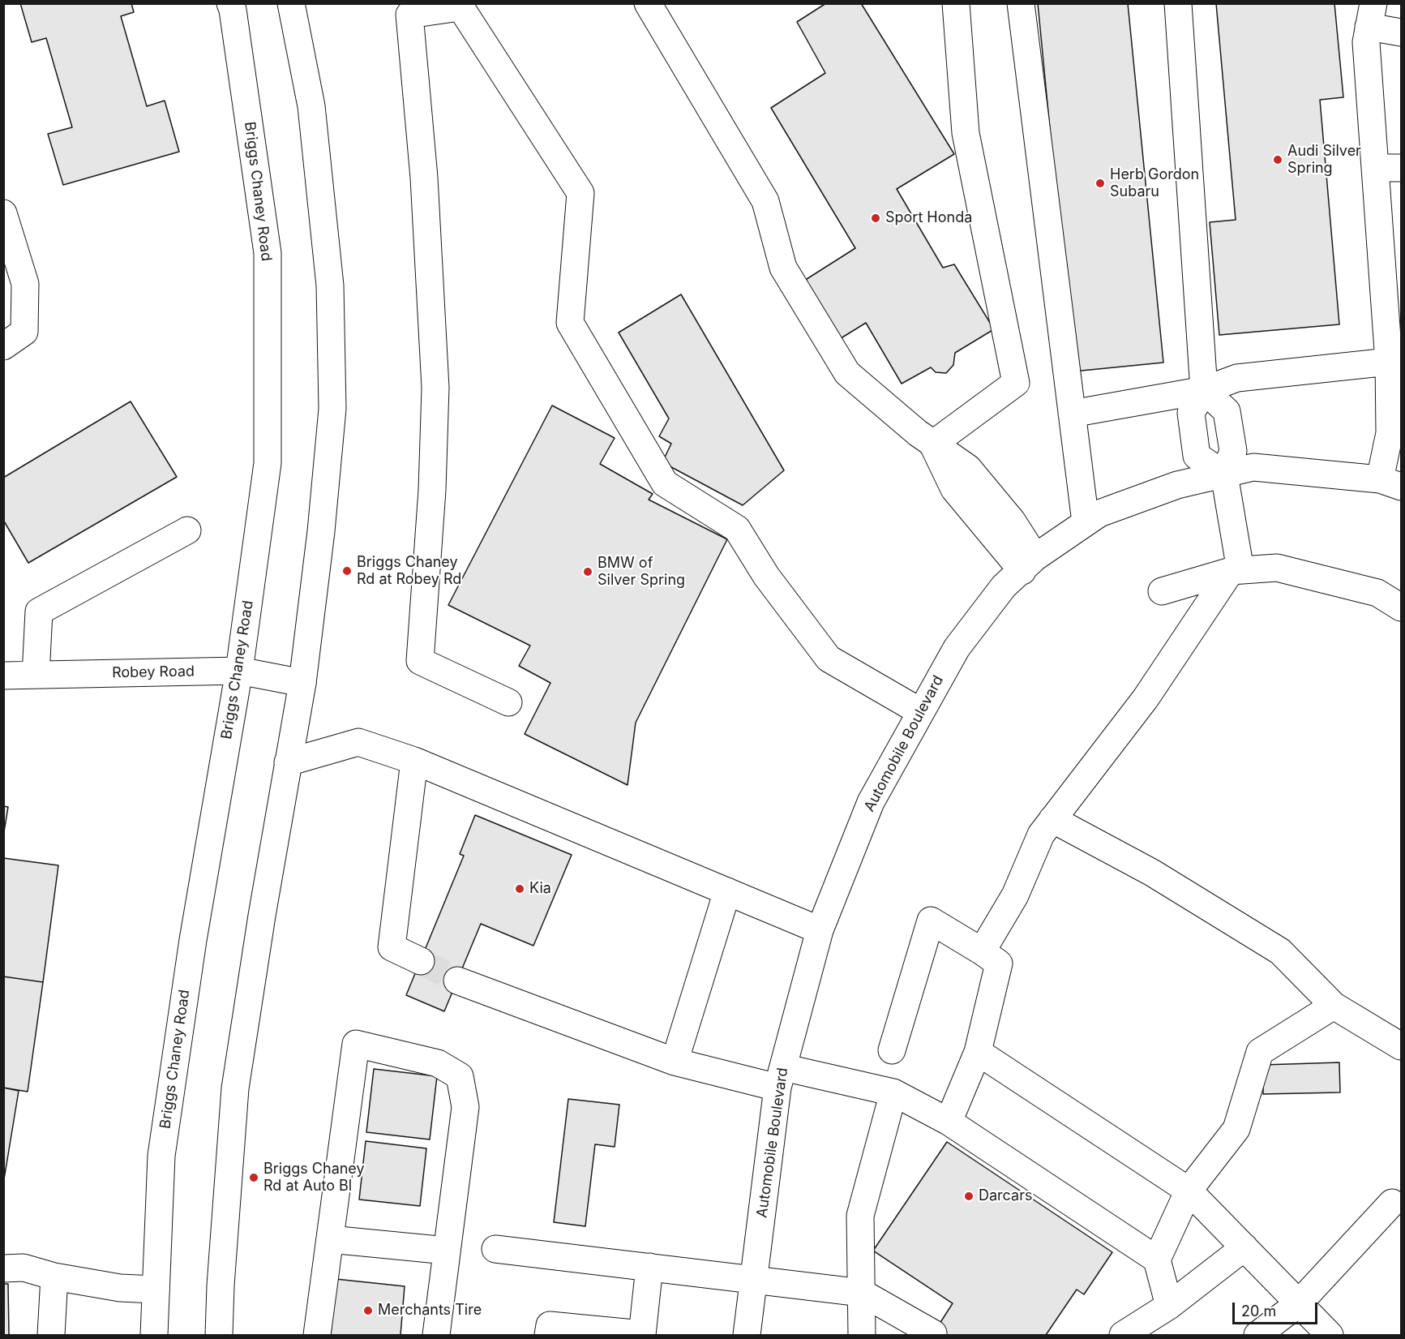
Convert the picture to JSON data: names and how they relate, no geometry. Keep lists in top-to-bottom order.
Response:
{
  "streets": {
    "main road": ["Briggs Chaney Road", "Robey Road", "Automobile Boulevard"]
  },
  "crossings": [
    ["Briggs Chaney Road", "Robey Road"]
  ],
  "places": [
    "Audi Silver Spring",
    "Herb Gordon Subaru",
    "Sport Honda",
    "Briggs Chaney Rd at Robey Rd",
    "BMW of Silver Spring",
    "Kia",
    "Briggs Chaney Rd at Auto Bl",
    "Darcars",
    "Merchants Tire"
  ],
  "scale_bar": "20 m"
}
